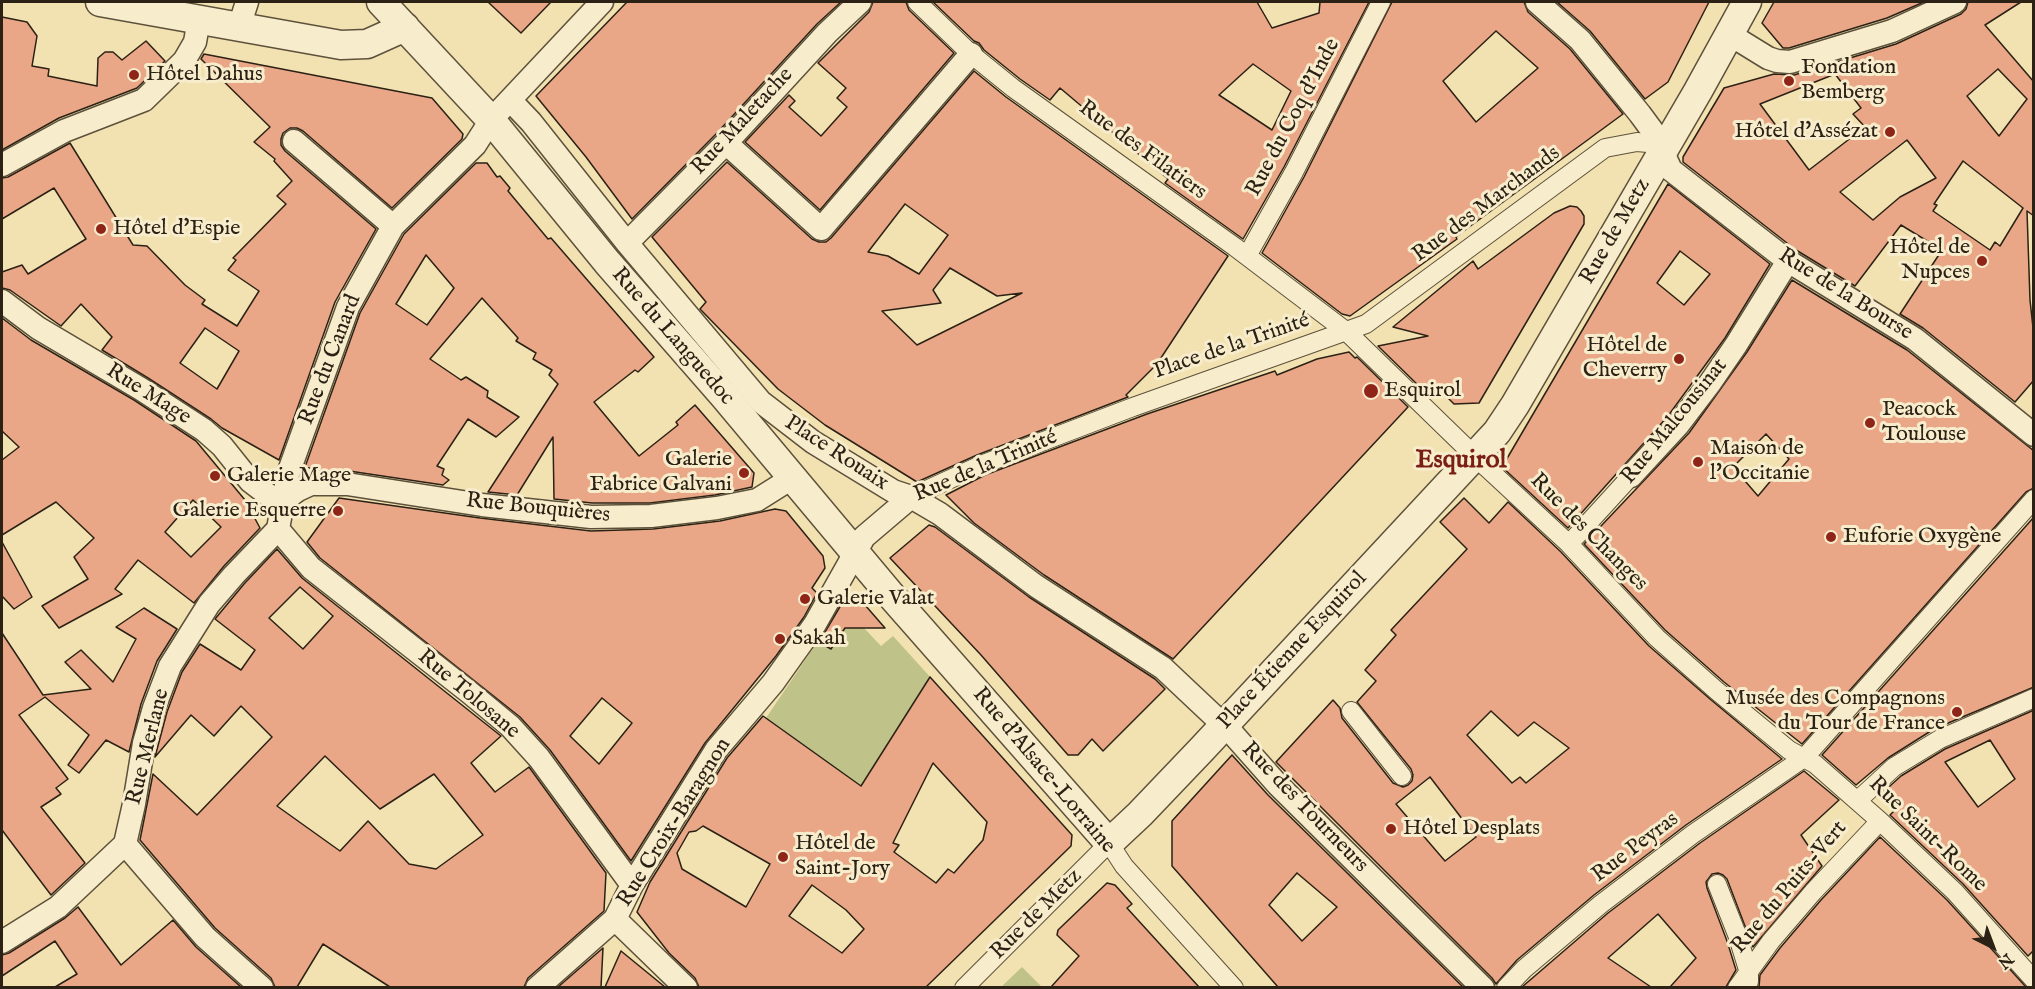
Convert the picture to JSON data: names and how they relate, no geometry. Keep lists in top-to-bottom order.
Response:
{
  "streets": {
    "street": [
      "Rue du Coq d'Inde",
      "Rue Maletache",
      "Rue des Filatiers",
      "Rue des Marchands",
      "Rue de Metz",
      "Rue de la Bourse",
      "Rue du Languedoc",
      "Place de la Trinité",
      "Rue du Canard",
      "Rue Mage",
      "Rue Malcousinat",
      "Place Rouaix",
      "Rue de la Trinité",
      "Rue Bouquières",
      "Rue des Changes",
      "Place Étienne Esquirol",
      "Rue Tolosane",
      "Rue Merlane",
      "Rue d'Alsace-Lorraine",
      "Rue des Tourneurs",
      "Rue Croix-Baragnon",
      "Rue Saint-Rome",
      "Rue Peyras",
      "Rue du Puits-Vert"
    ]
  },
  "crossings": [
    ["Rue du Coq d'Inde", "Rue des Filatiers"],
    ["Rue Maletache", "Rue du Languedoc"],
    ["Rue des Filatiers", "Rue des Marchands"],
    ["Rue des Filatiers", "Place de la Trinité"],
    ["Rue des Filatiers", "Rue des Changes"],
    ["Rue des Marchands", "Rue de Metz"],
    ["Rue des Marchands", "Rue de la Bourse"],
    ["Rue des Marchands", "Place de la Trinité"],
    ["Rue des Marchands", "Rue des Changes"],
    ["Rue de Metz", "Rue de la Bourse"],
    ["Rue de Metz", "Rue des Changes"],
    ["Rue de Metz", "Place Étienne Esquirol"],
    ["Rue de Metz", "Rue d'Alsace-Lorraine"],
    ["Rue de la Bourse", "Rue Malcousinat"],
    ["Rue du Languedoc", "Rue du Canard"],
    ["Rue du Languedoc", "Place Rouaix"],
    ["Rue du Languedoc", "Rue de la Trinité"],
    ["Rue du Languedoc", "Rue Bouquières"],
    ["Rue du Languedoc", "Rue d'Alsace-Lorraine"],
    ["Rue du Languedoc", "Rue Croix-Baragnon"],
    ["Place de la Trinité", "Rue de la Trinité"],
    ["Place de la Trinité", "Rue des Changes"],
    ["Rue du Canard", "Rue Mage"],
    ["Rue du Canard", "Rue Bouquières"],
    ["Rue du Canard", "Rue Tolosane"],
    ["Rue du Canard", "Rue Merlane"],
    ["Rue Mage", "Rue Bouquières"],
    ["Rue Malcousinat", "Rue des Changes"],
    ["Place Rouaix", "Rue de la Trinité"],
    ["Place Rouaix", "Rue des Tourneurs"],
    ["Rue de la Trinité", "Rue d'Alsace-Lorraine"],
    ["Rue de la Trinité", "Rue Croix-Baragnon"],
    ["Rue des Changes", "Place Étienne Esquirol"],
    ["Rue des Changes", "Rue Saint-Rome"],
    ["Rue des Changes", "Rue Peyras"],
    ["Place Étienne Esquirol", "Rue d'Alsace-Lorraine"],
    ["Place Étienne Esquirol", "Rue des Tourneurs"],
    ["Rue Tolosane", "Rue Merlane"],
    ["Rue Tolosane", "Rue Croix-Baragnon"],
    ["Rue d'Alsace-Lorraine", "Rue Croix-Baragnon"],
    ["Rue Saint-Rome", "Rue Peyras"],
    ["Rue Saint-Rome", "Rue du Puits-Vert"]
  ],
  "districts": ["Esquirol"],
  "places": [
    "Hôtel Dahus",
    "Fondation Bemberg",
    "Hôtel d'Assézat",
    "Hôtel d'Espie",
    "Hôtel de Nupces",
    "Hôtel de Cheverry",
    "Esquirol",
    "Peacock Toulouse",
    "Maison de l'Occitanie",
    "Galerie Fabrice Galvani",
    "Galerie Mage",
    "Galerie Esquerre",
    "Euforie Oxygène",
    "Galerie Valat",
    "Sakah",
    "Musée des Compagnons du Tour de France",
    "Hôtel Desplats",
    "Hôtel de Saint-Jory"
  ],
  "north": "bottom right"
}
